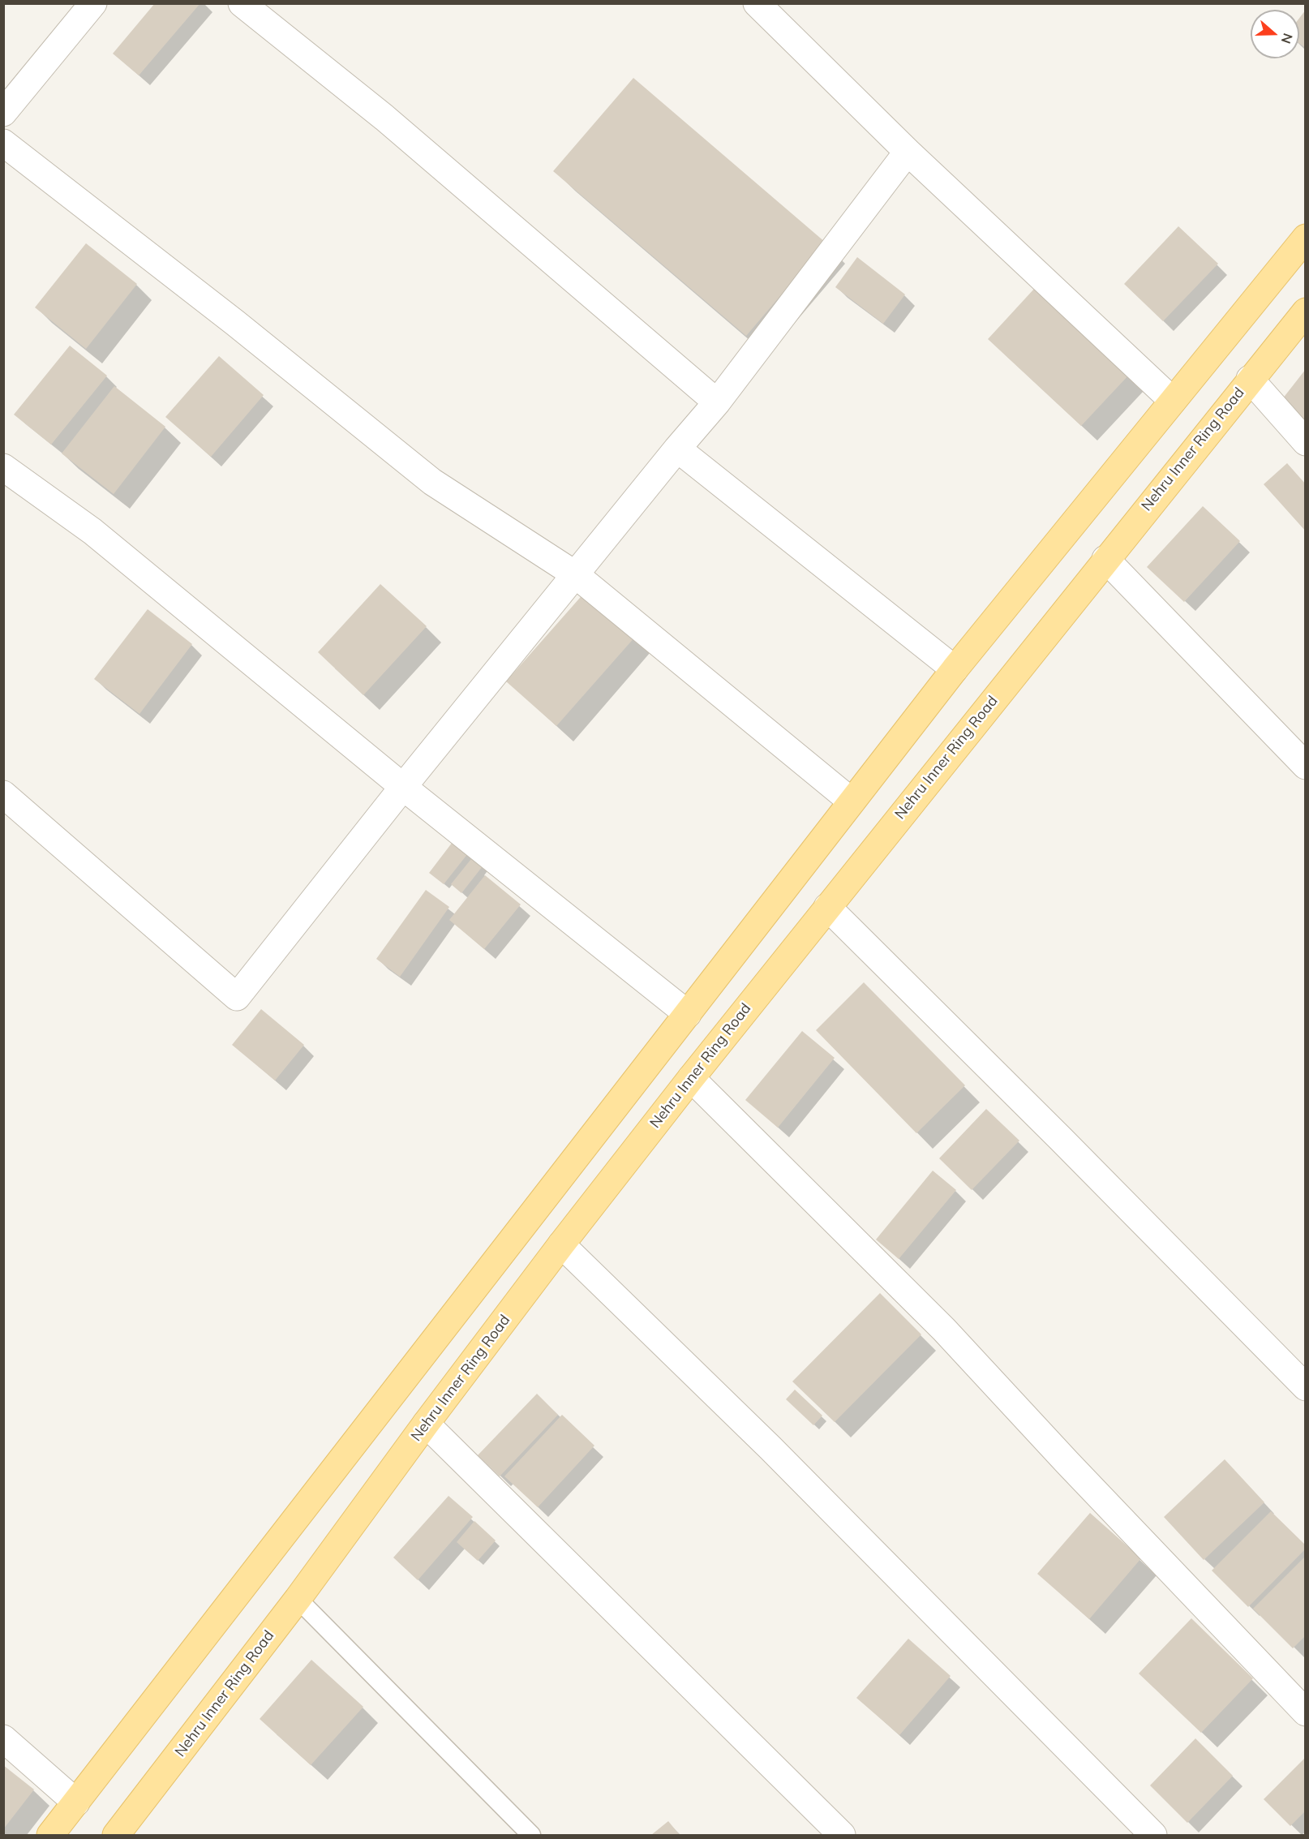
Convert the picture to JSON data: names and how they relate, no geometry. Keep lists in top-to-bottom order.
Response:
{
  "streets": {
    "main road": ["Nehru Inner Ring Road"]
  },
  "north": "right"
}
